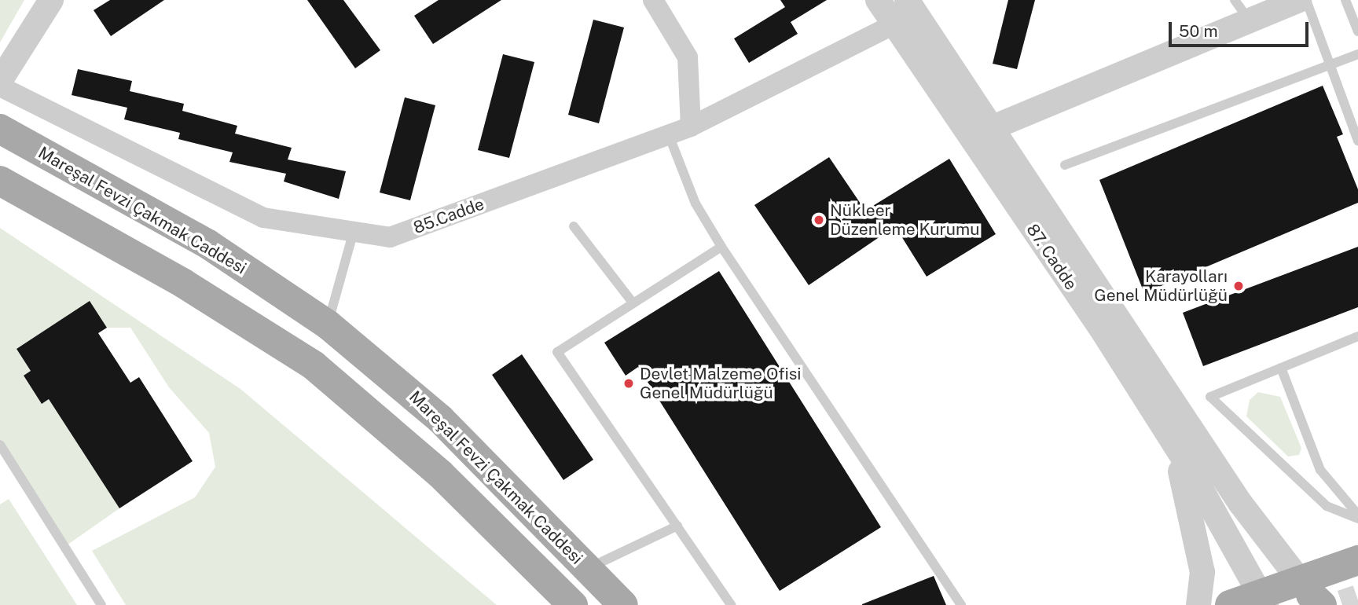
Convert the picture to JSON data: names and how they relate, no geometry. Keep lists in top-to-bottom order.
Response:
{
  "streets": {
    "main road": ["Mareşal Fevzi Çakmak Caddesi"],
    "street": ["85.Cadde", "87. Cadde"]
  },
  "crossings": [
    ["85.Cadde", "87. Cadde"]
  ],
  "places": ["Nükleer Düzenleme Kurumu", "Karayolları Genel Müdürlüğü", "Devlet Malzeme Ofisi Genel Müdürlüğü"],
  "scale_bar": "50 m"
}
